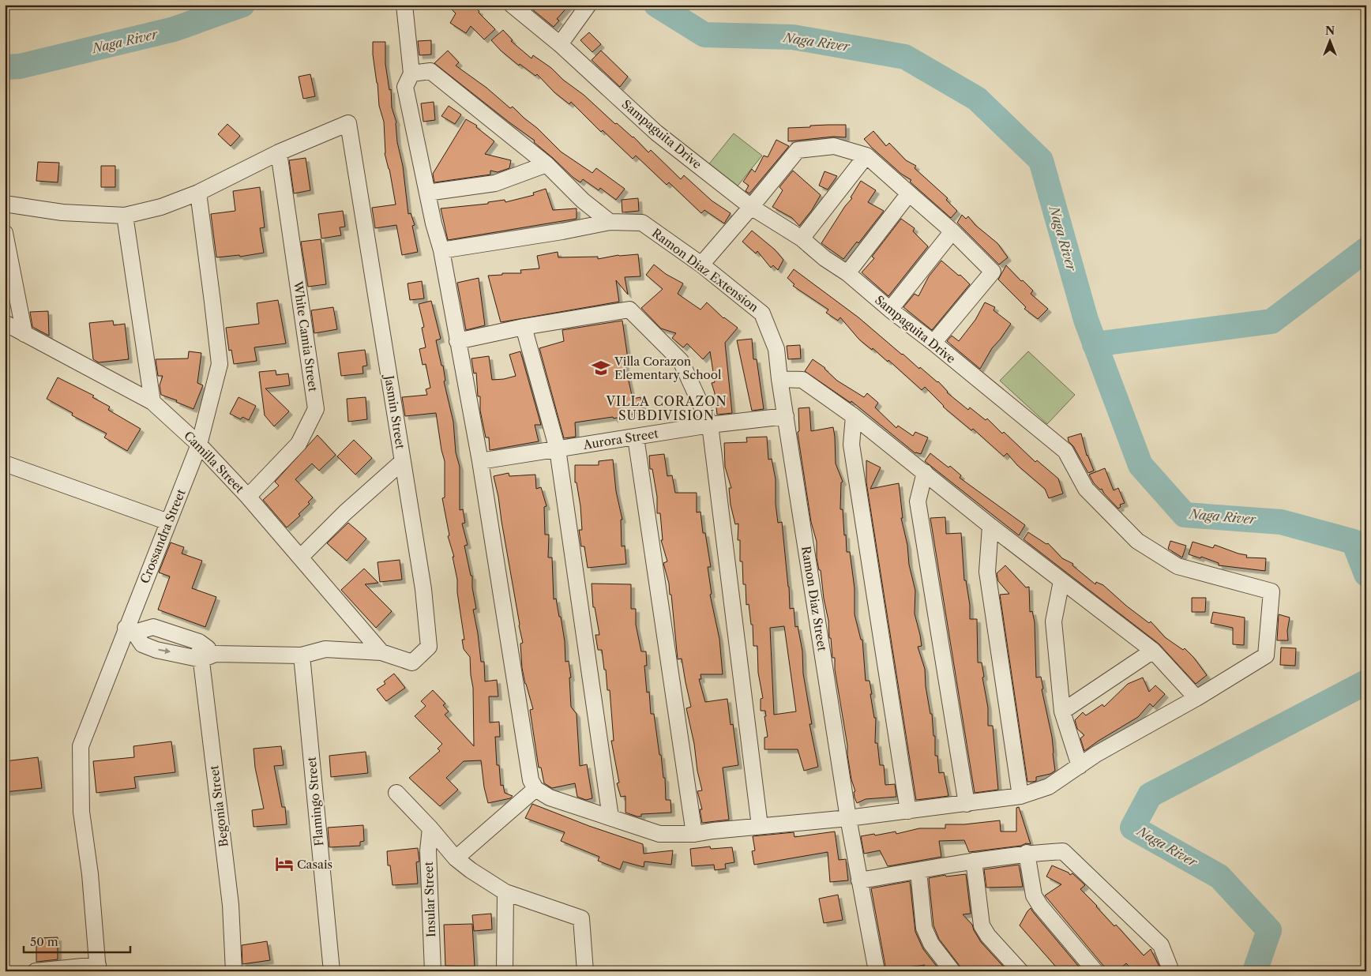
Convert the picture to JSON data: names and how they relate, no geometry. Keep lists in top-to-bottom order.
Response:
{
  "streets": {
    "street": [
      "Sampaguita Drive",
      "Ramon Diaz Extension",
      "White Camia Street",
      "Jasmin Street",
      "Aurora Street",
      "Camilla Street",
      "Crossandra Street",
      "Ramon Diaz Street",
      "Flamingo Street",
      "Begonia Street",
      "Insular Street"
    ]
  },
  "crossings": [
    ["Ramon Diaz Extension", "Ramon Diaz Street"],
    ["White Camia Street", "Jasmin Street"],
    ["White Camia Street", "Camilla Street"],
    ["Jasmin Street", "Camilla Street"],
    ["Aurora Street", "Ramon Diaz Street"],
    ["Camilla Street", "Crossandra Street"]
  ],
  "districts": ["VILLA CORAZON SUBDIVISION"],
  "water": ["Naga River"],
  "places": {
    "school or university": ["Villa Corazon Elementary School"],
    "hotel": ["Casais"]
  },
  "scale_bar": "50 m",
  "north": "top"
}
